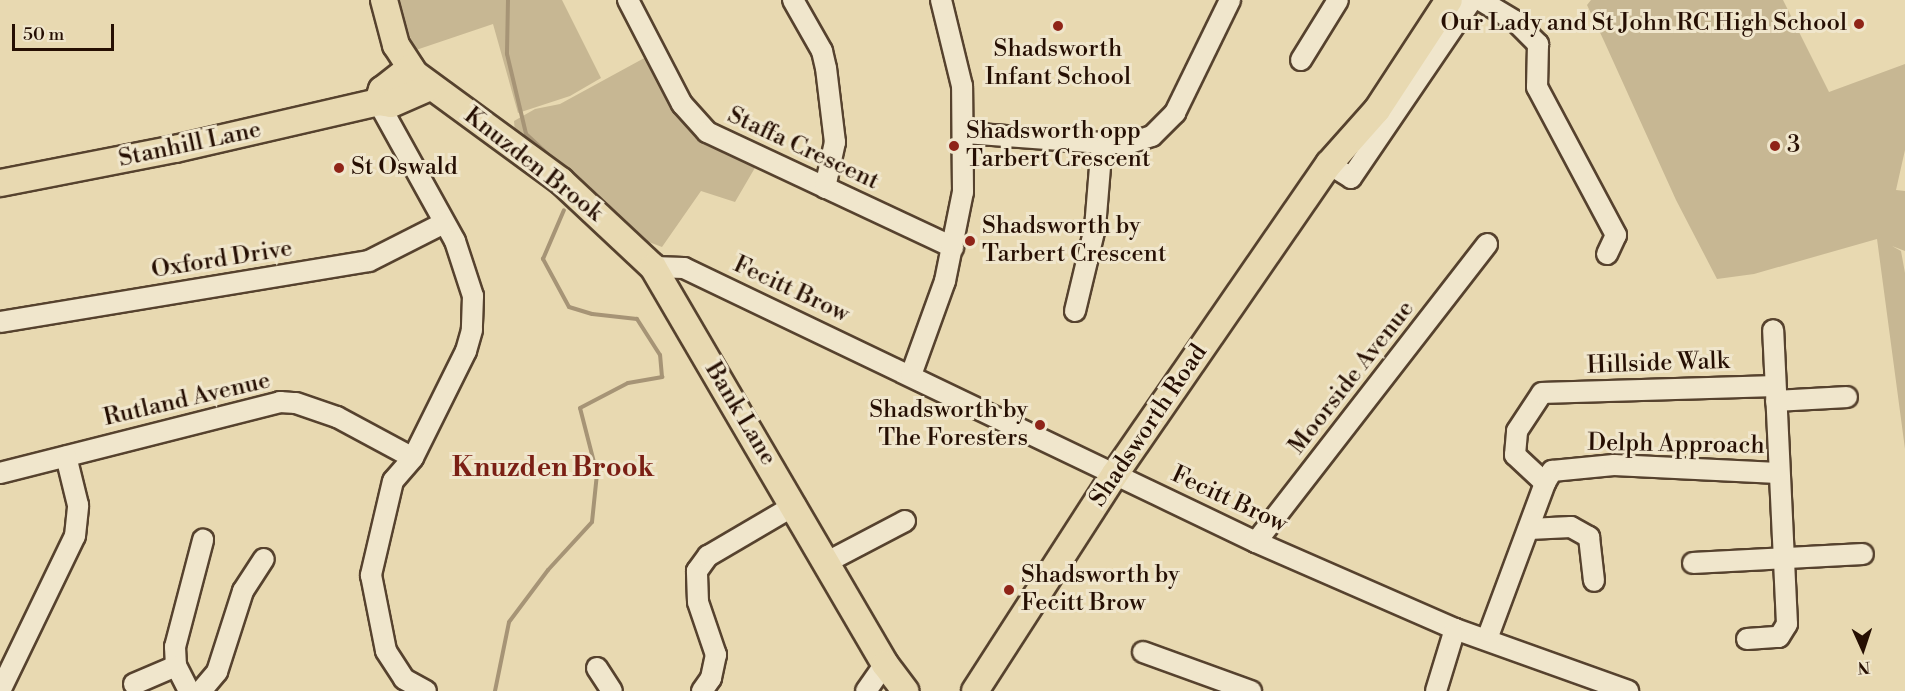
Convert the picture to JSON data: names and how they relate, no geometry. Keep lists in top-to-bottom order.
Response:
{
  "streets": {
    "main road": [
      "Stanhill Lane",
      "Knuzden Brook",
      "Bank Lane",
      "Shadsworth Road"
    ],
    "street": [
      "Staffa Crescent",
      "Oxford Drive",
      "Fecitt Brow",
      "Hillside Walk",
      "Moorside Avenue",
      "Rutland Avenue",
      "Delph Approach"
    ]
  },
  "crossings": [
    ["Stanhill Lane", "Knuzden Brook"],
    ["Knuzden Brook", "Fecitt Brow"],
    ["Knuzden Brook", "Bank Lane"],
    ["Fecitt Brow", "Moorside Avenue"],
    ["Fecitt Brow", "Bank Lane"],
    ["Fecitt Brow", "Shadsworth Road"],
    ["Hillside Walk", "Delph Approach"]
  ],
  "districts": ["Knuzden Brook"],
  "places": [
    "Our Lady and St John RC High School",
    "Shadsworth Infant School",
    "Shadsworth opp Tarbert Crescent",
    "3",
    "St Oswald",
    "Shadsworth by Tarbert Crescent",
    "Shadsworth by The Foresters",
    "Shadsworth by Fecitt Brow"
  ],
  "scale_bar": "50 m",
  "north": "bottom"
}
